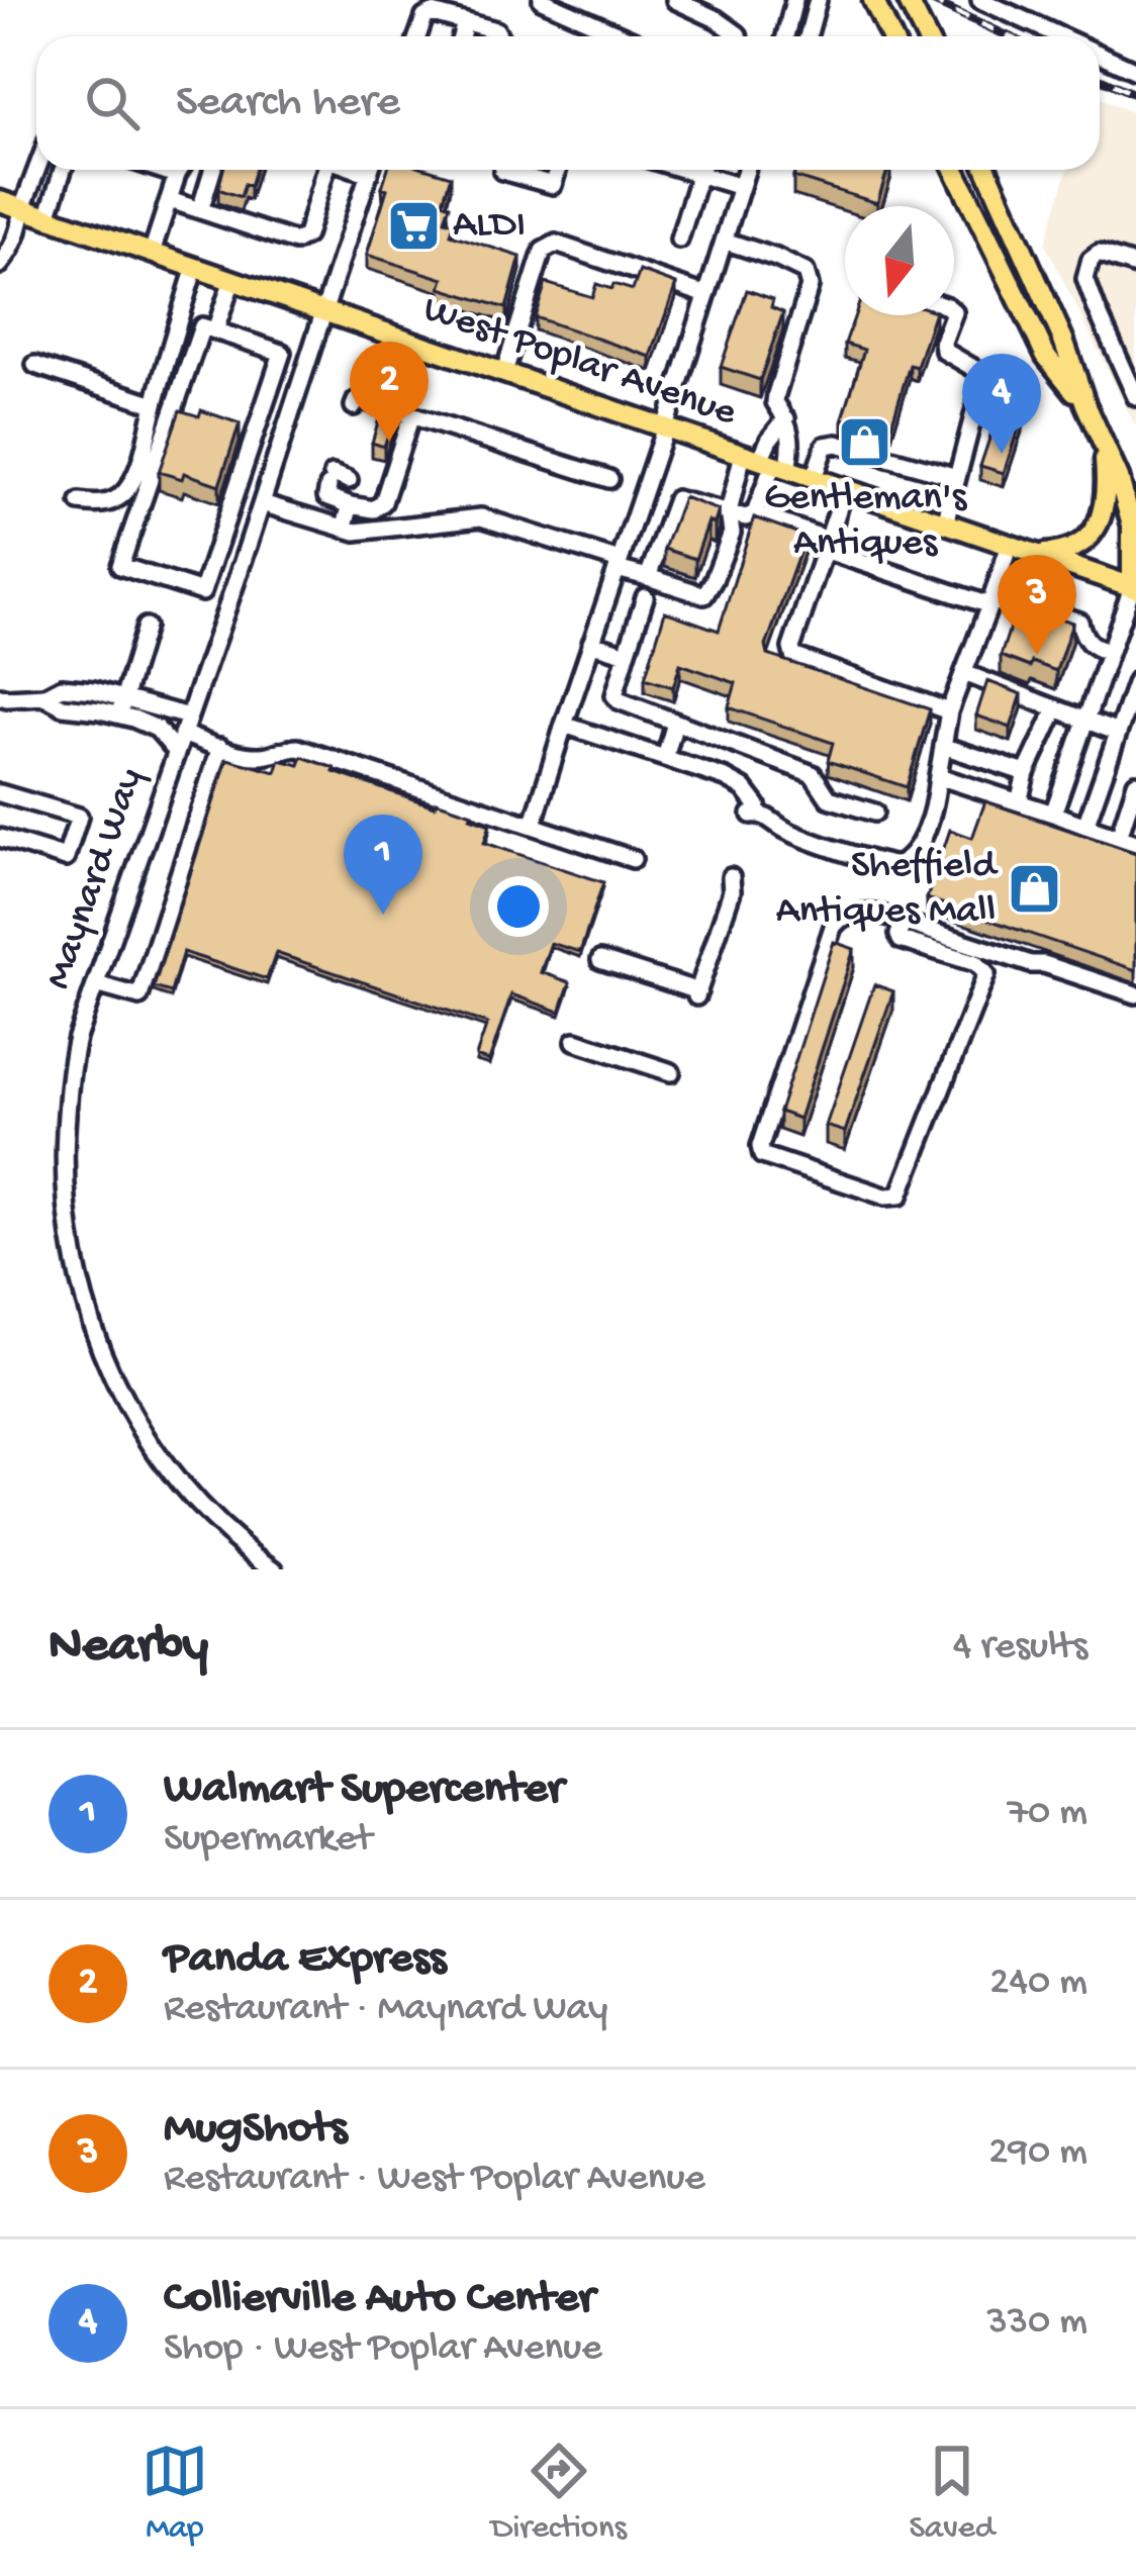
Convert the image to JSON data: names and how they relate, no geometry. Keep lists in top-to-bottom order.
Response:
{
  "streets": {
    "main road": ["West Poplar Avenue"],
    "street": ["Maynard Way"]
  },
  "crossings": [
    ["West Poplar Avenue", "Maynard Way"]
  ],
  "places": {
    "supermarket": ["ALDI"],
    "shop": ["Gentleman's Antiques", "Sheffield Antiques Mall"]
  },
  "north": "bottom",
  "page": {
    "search": "Search here",
    "pins": [
      "2",
      "4",
      "3",
      "1"
    ],
    "heading": ["Nearby", "4 results"],
    "list": [
      {
        "mark": "1",
        "name": "Walmart Supercenter",
        "note": "Supermarket",
        "value": "70 m"
      },
      {
        "mark": "2",
        "name": "Panda Express",
        "note": "Restaurant · Maynard Way",
        "value": "240 m"
      },
      {
        "mark": "3",
        "name": "MugShots",
        "note": "Restaurant · West Poplar Avenue",
        "value": "290 m"
      },
      {
        "mark": "4",
        "name": "Collierville Auto Center",
        "note": "Shop · West Poplar Avenue",
        "value": "330 m"
      }
    ],
    "nav": ["Map", "Directions", "Saved"]
  }
}
